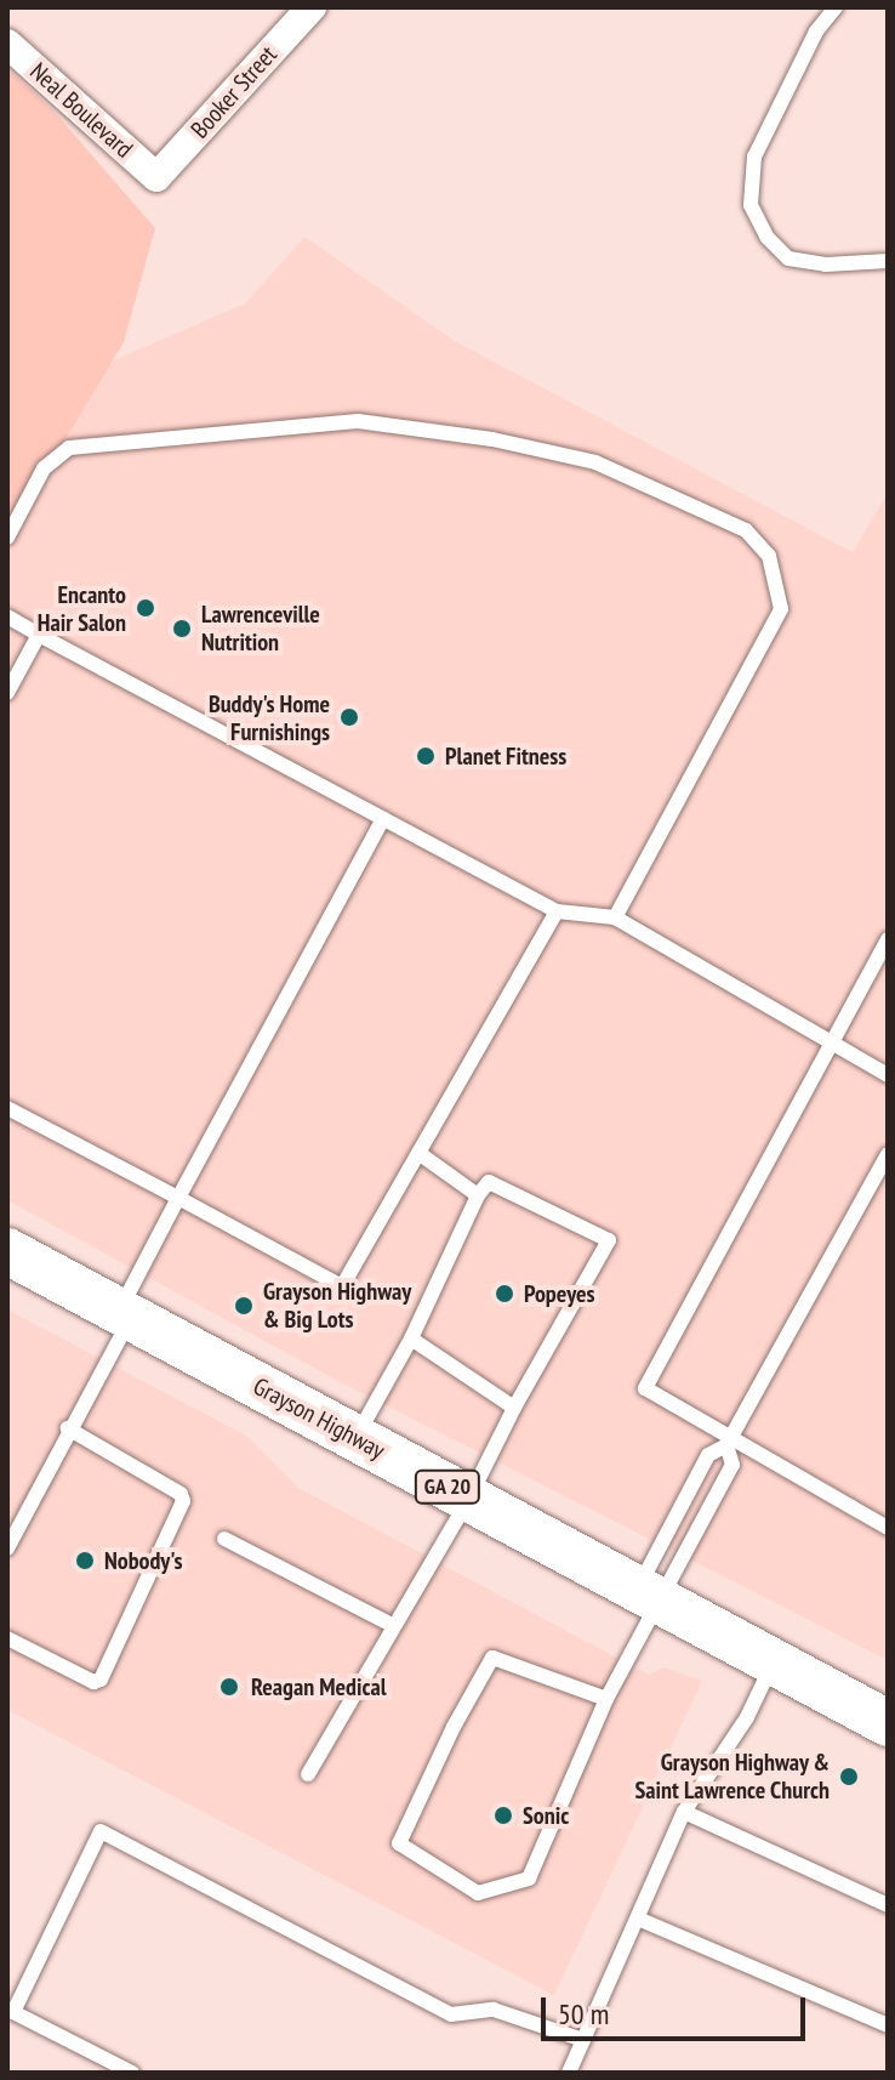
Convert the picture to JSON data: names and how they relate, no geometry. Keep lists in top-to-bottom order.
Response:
{
  "streets": {
    "main road": ["Grayson Highway", "GA 20"],
    "street": ["Booker Street", "Neal Boulevard"]
  },
  "crossings": [
    ["Booker Street", "Neal Boulevard"]
  ],
  "places": [
    "Encanto Hair Salon",
    "Lawrenceville Nutrition",
    "Buddy's Home Furnishings",
    "Planet Fitness",
    "Popeyes",
    "Grayson Highway & Big Lots",
    "Nobody's",
    "Reagan Medical",
    "Grayson Highway & Saint Lawrence Church",
    "Sonic"
  ],
  "scale_bar": "50 m"
}
